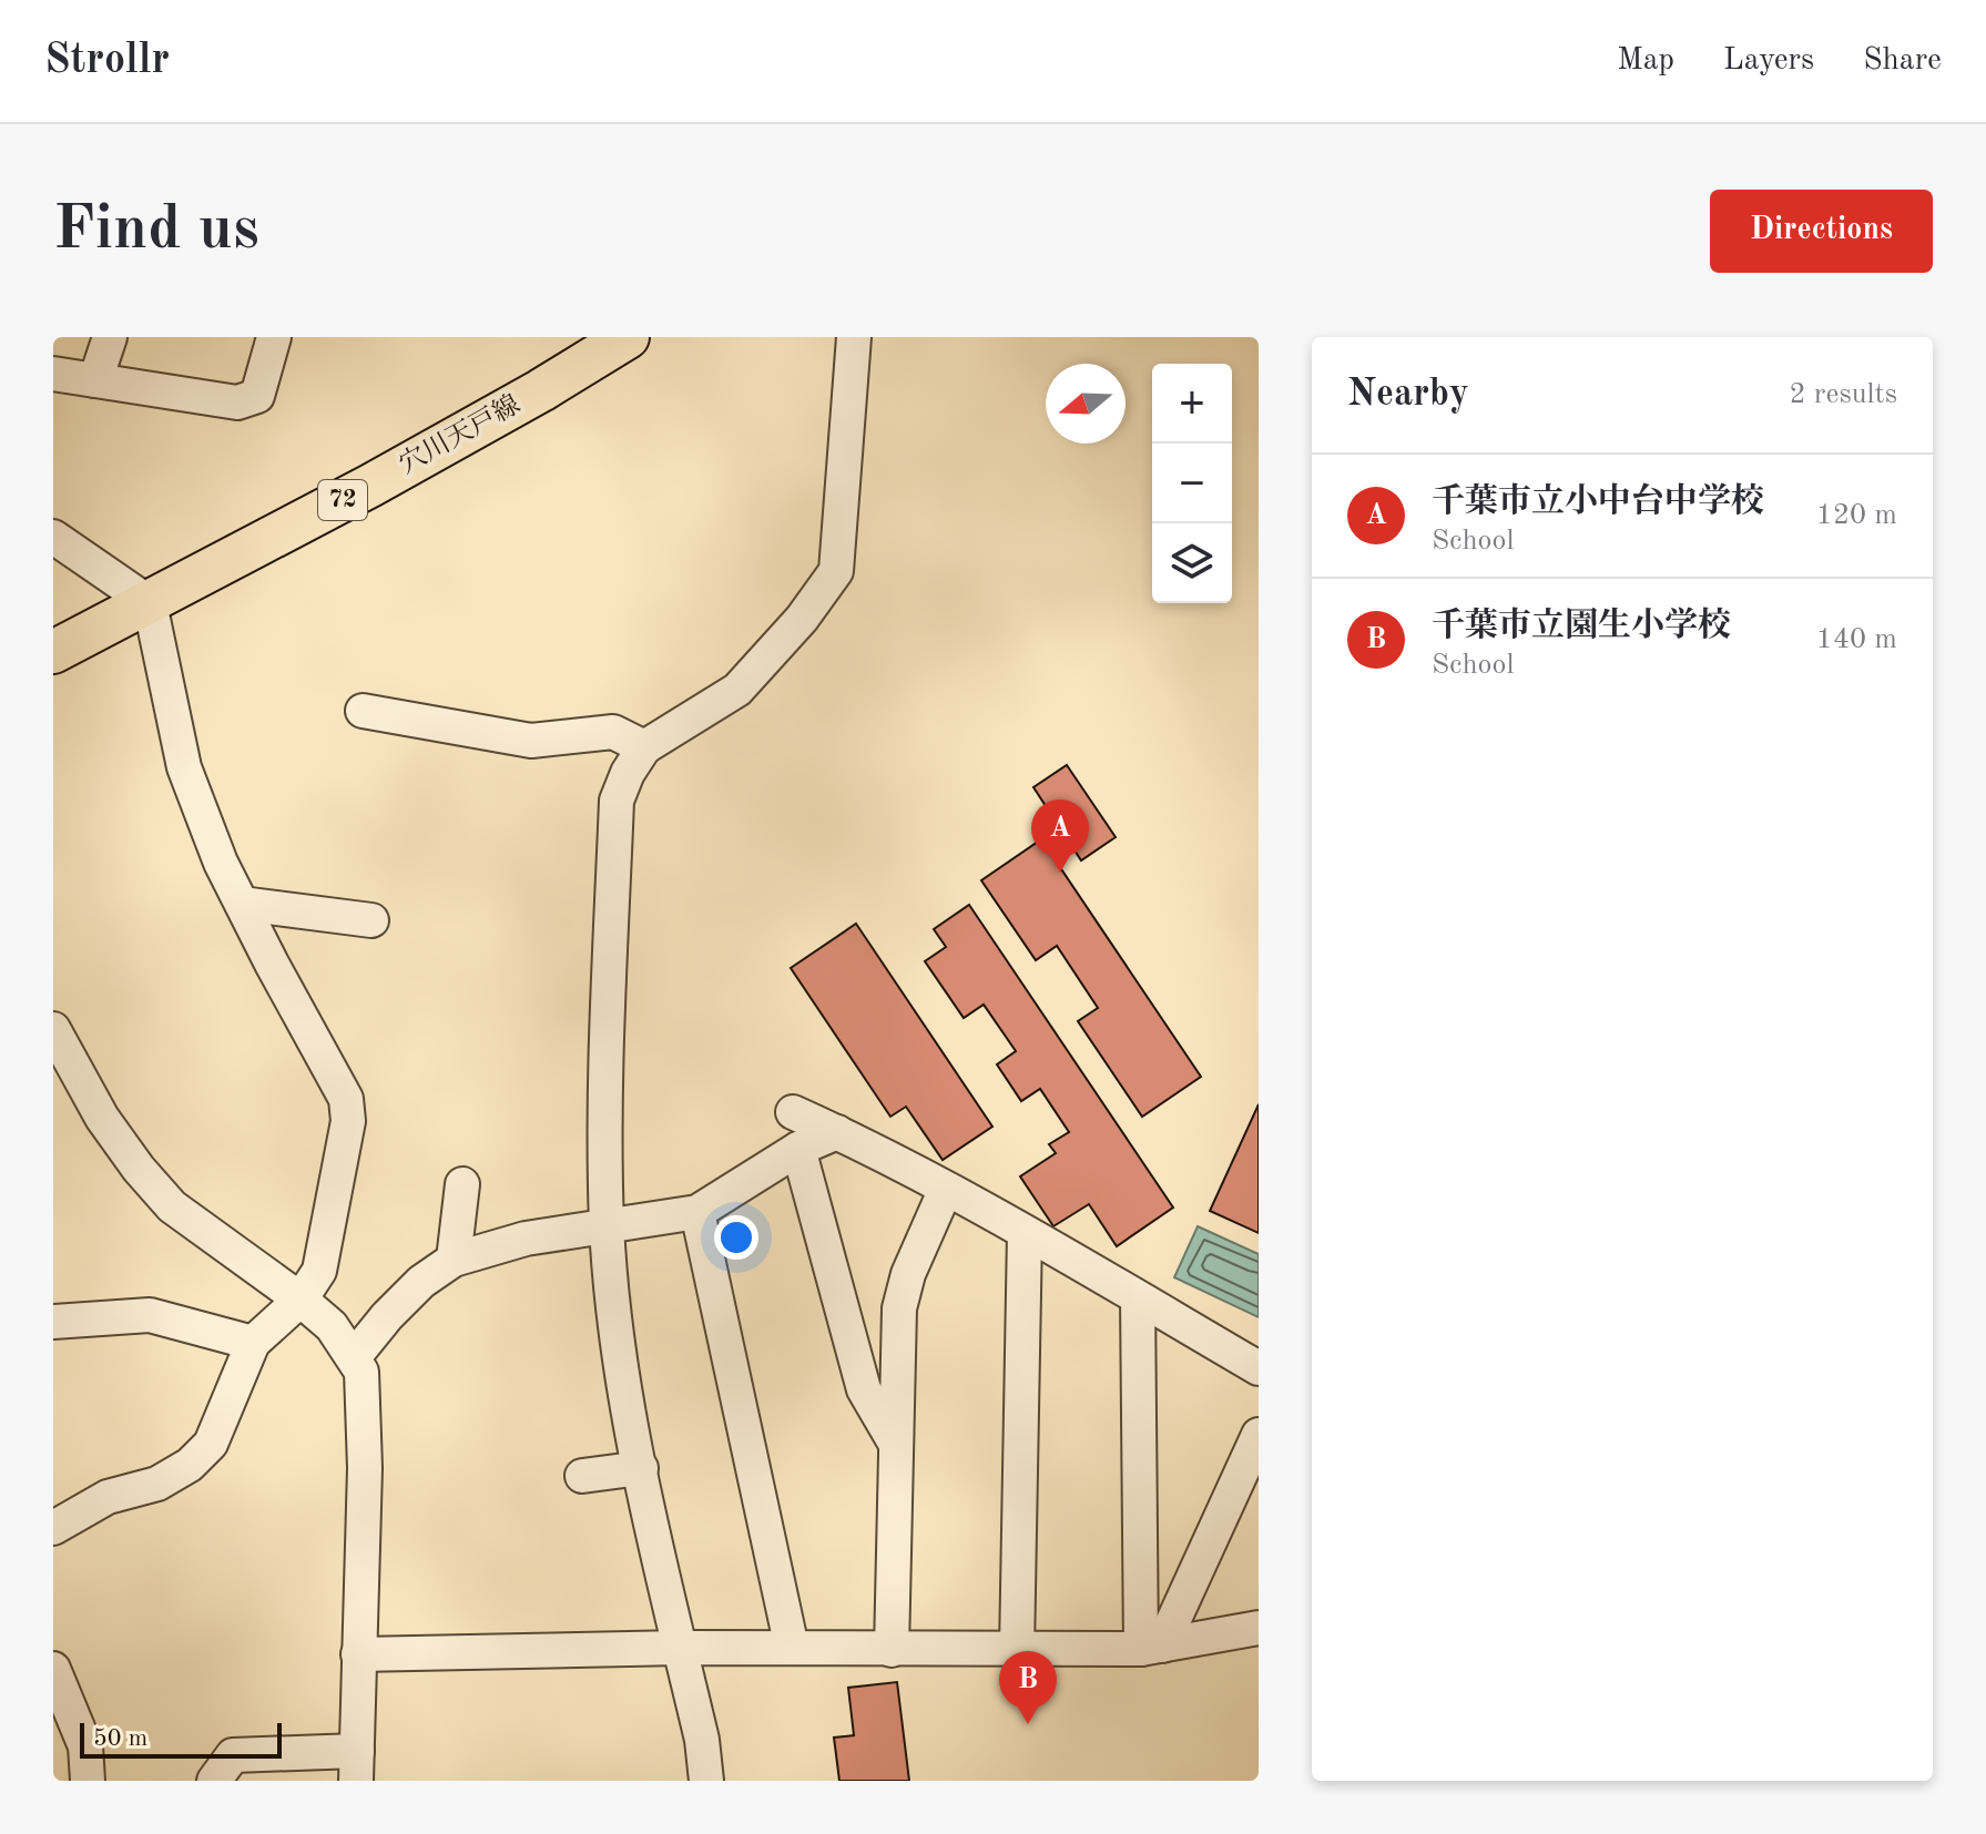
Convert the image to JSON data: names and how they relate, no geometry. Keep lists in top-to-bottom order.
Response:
{
  "streets": {
    "main road": ["穴川天戸線", "72"]
  },
  "scale_bar": "50 m",
  "north": "left",
  "page": {
    "header": "Strollr",
    "nav": ["Map", "Layers", "Share"],
    "buttons": "Directions",
    "title": "Find us",
    "heading": ["Nearby", "2 results"],
    "map_buttons": ["+", "−"],
    "list": [
      {
        "mark": "A",
        "name": "千葉市立小中台中学校",
        "note": "School",
        "value": "120 m"
      },
      {
        "mark": "B",
        "name": "千葉市立園生小学校",
        "note": "School",
        "value": "140 m"
      }
    ],
    "pins": ["A", "B"],
    "scale": "50 m"
  }
}
